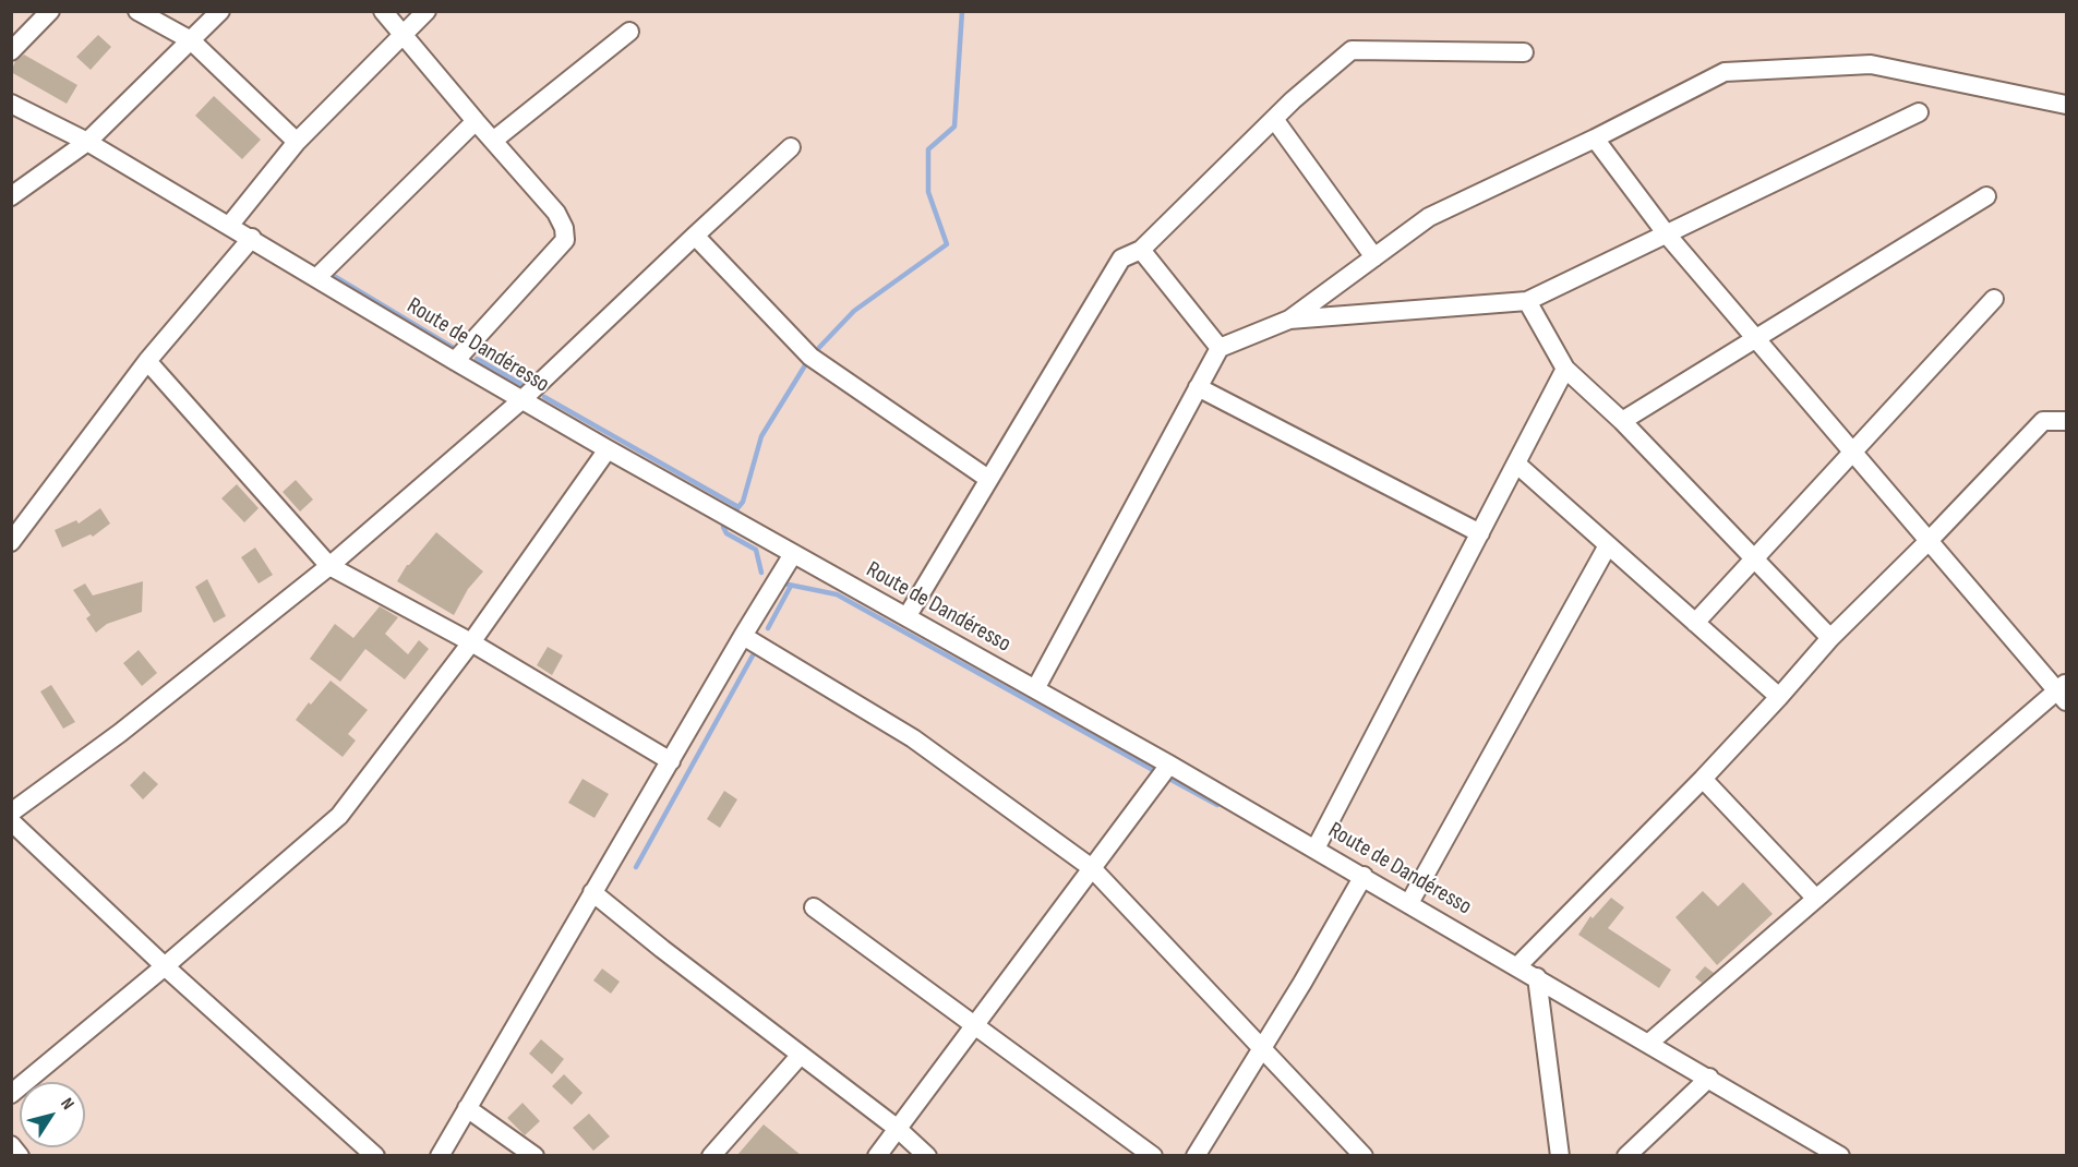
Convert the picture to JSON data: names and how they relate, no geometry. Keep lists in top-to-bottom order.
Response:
{
  "streets": {
    "street": ["Route de Dandéresso"]
  },
  "north": "top right"
}
